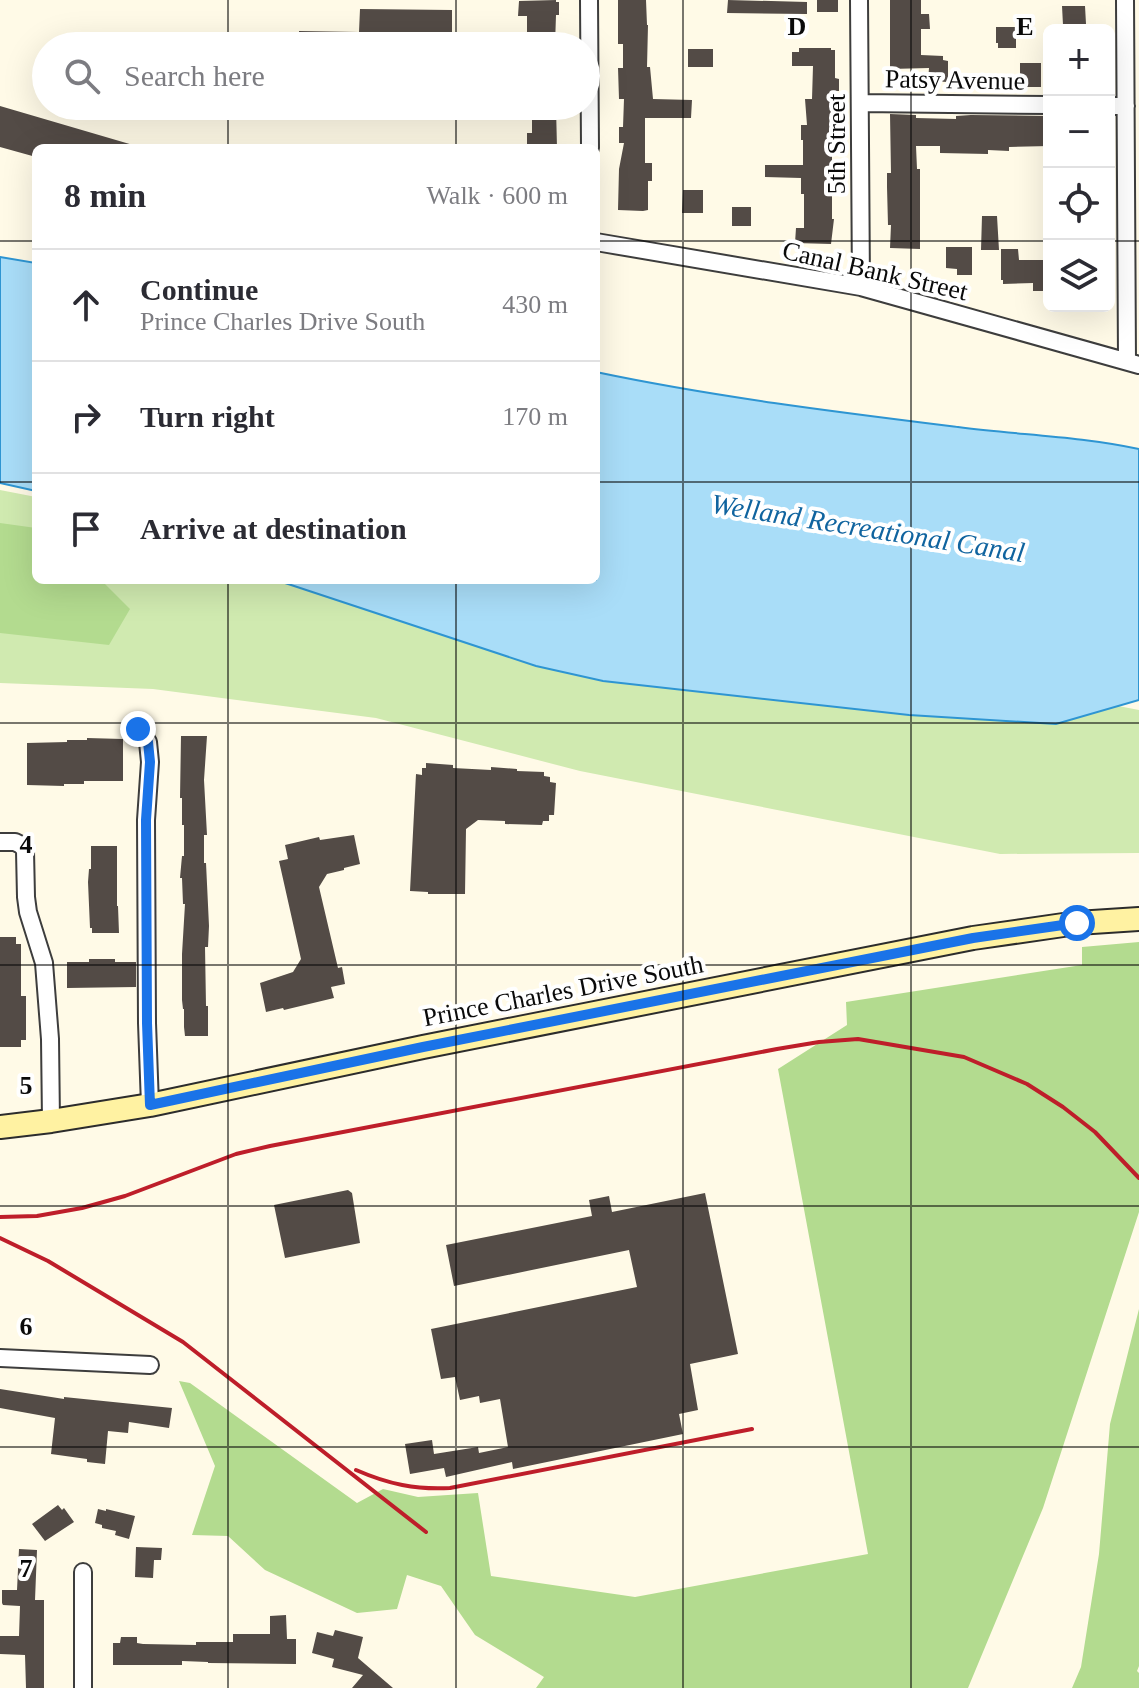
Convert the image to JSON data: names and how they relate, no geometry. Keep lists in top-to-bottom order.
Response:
{
  "streets": {
    "main road": ["Prince Charles Drive South"],
    "street": ["Patsy Avenue", "5th Street", "Canal Bank Street"]
  },
  "crossings": [
    ["Patsy Avenue", "5th Street"],
    ["5th Street", "Canal Bank Street"]
  ],
  "water": ["Welland Recreational Canal"],
  "page": {
    "map_buttons": ["+", "−"],
    "search": "Search here",
    "heading": ["8 min", "Walk · 600 m"],
    "list": [
      ["Continue", "Prince Charles Drive South", "430 m"],
      ["Turn right", "170 m"],
      "Arrive at destination"
    ]
  },
  "grid": {
    "columns": ["D", "E"],
    "rows": [
      "4",
      "5",
      "6",
      "7"
    ]
  }
}
